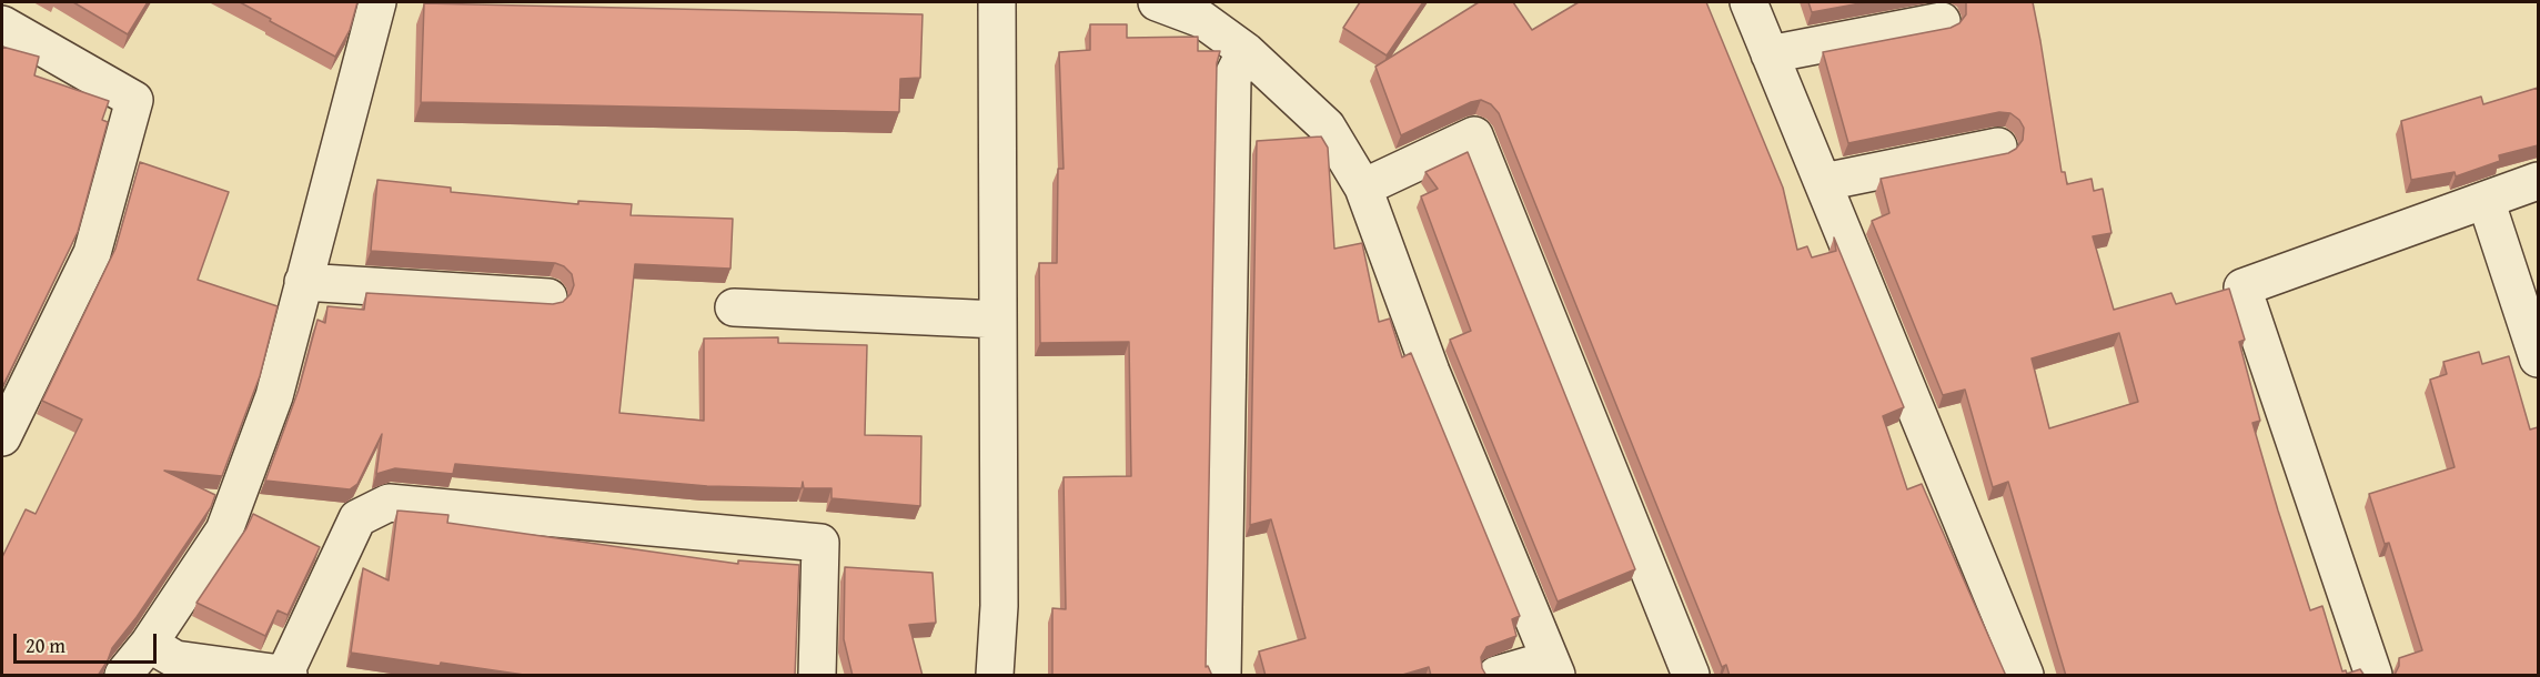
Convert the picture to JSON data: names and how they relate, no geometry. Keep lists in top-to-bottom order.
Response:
{
  "scale_bar": "20 m"
}
